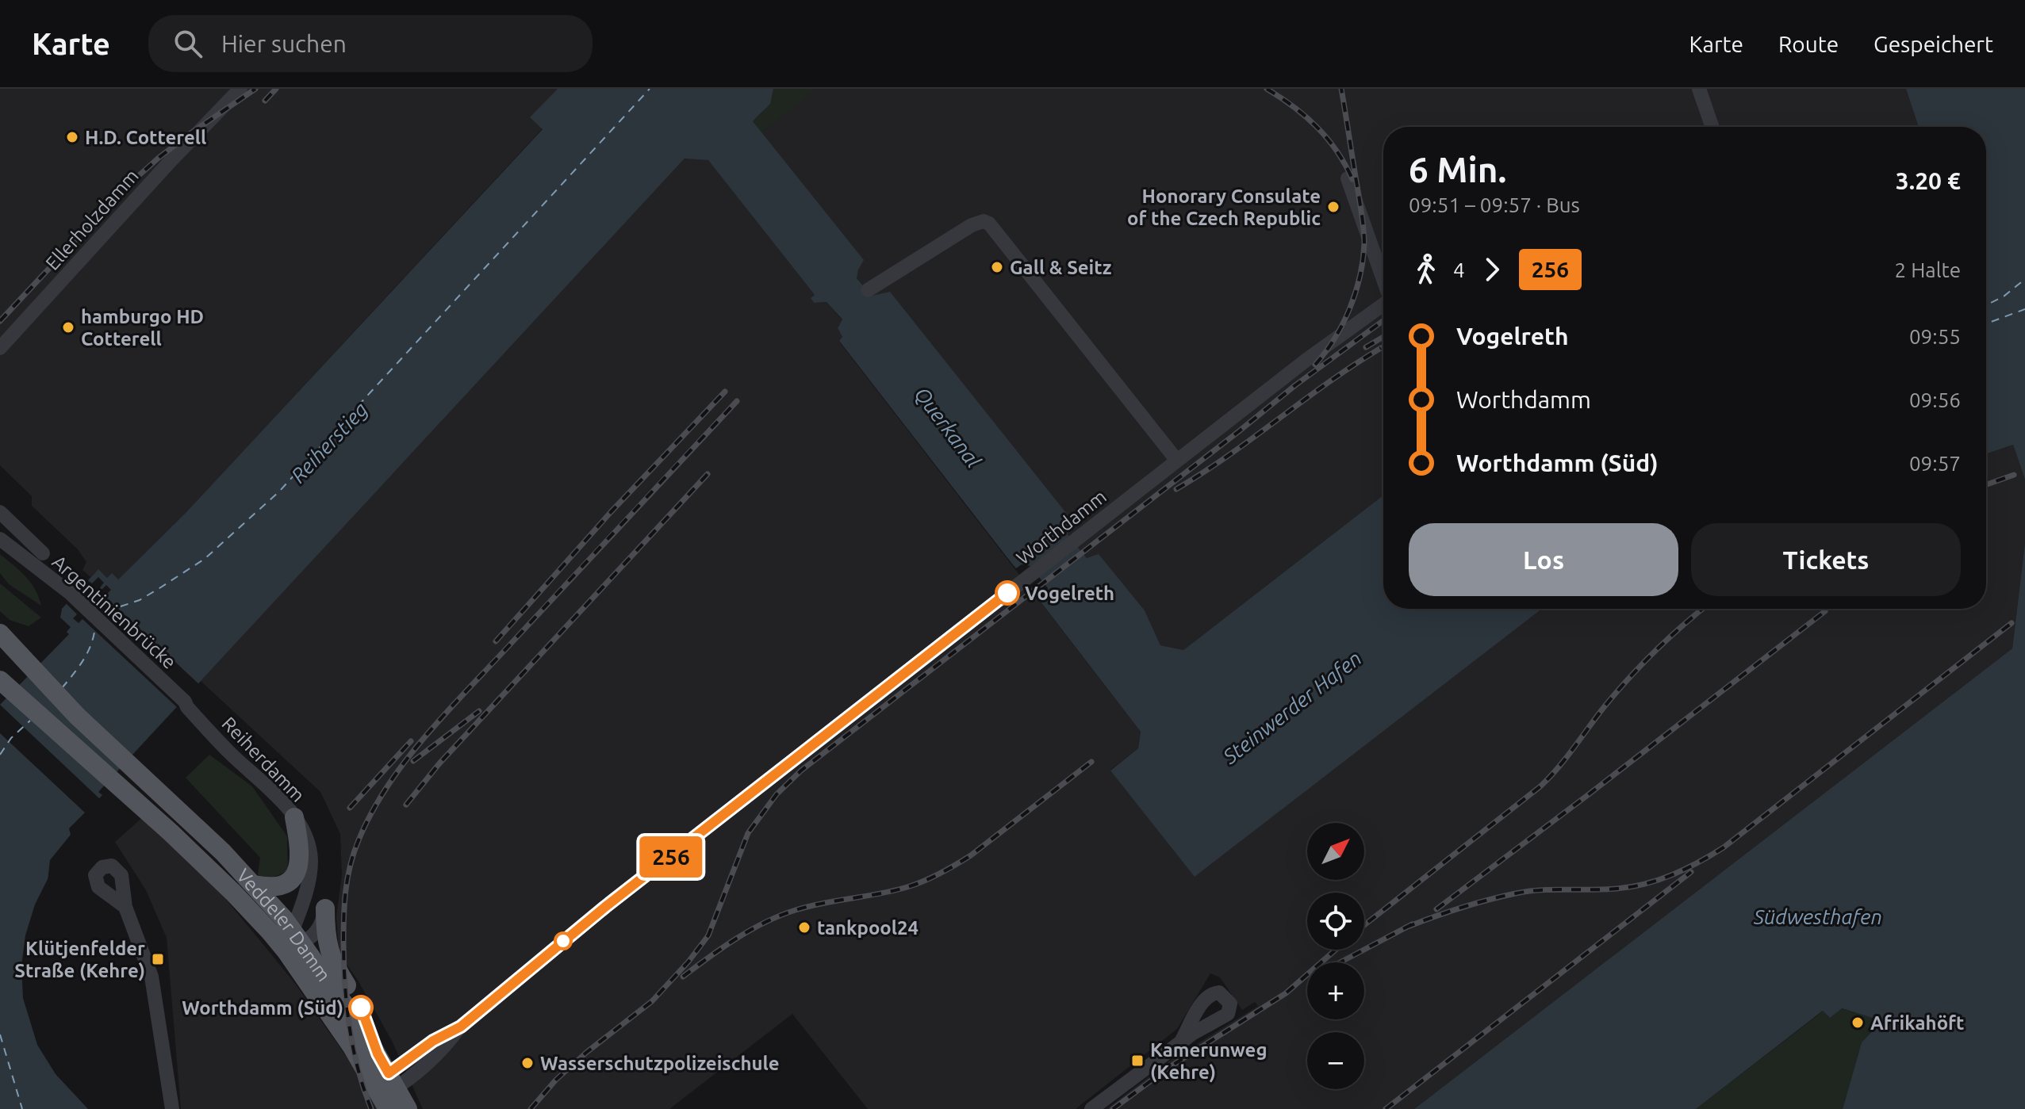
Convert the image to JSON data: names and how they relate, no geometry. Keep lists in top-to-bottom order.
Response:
{
  "streets": {
    "main road": ["Veddeler Damm"],
    "street": [
      "Ellerholzdamm",
      "Worthdamm",
      "Argentinienbrücke",
      "Reiherdamm"
    ]
  },
  "crossings": [
    ["Worthdamm", "Veddeler Damm"],
    ["Argentinienbrücke", "Reiherdamm"],
    ["Reiherdamm", "Veddeler Damm"]
  ],
  "water": [
    "Querkanal",
    "Reiherstieg",
    "Steinwerder Hafen",
    "Südwesthafen"
  ],
  "places": {
    "other": [
      "H.D. Cotterell",
      "Honorary Consulate of the Czech Republic",
      "Gall & Seitz",
      "hamburgo HD Cotterell",
      "Vogelreth",
      "tankpool24",
      "Worthdamm (Süd)",
      "Afrikahöft",
      "Wasserschutzpolizeischule"
    ],
    "transit": ["Klütjenfelder Straße (Kehre)", "Kamerunweg (Kehre)"]
  },
  "lines": ["bus line 256"],
  "north": "top right",
  "page": {
    "header": "Karte",
    "search": "Hier suchen",
    "nav": ["Karte", "Route", "Gespeichert"],
    "on_map": "256",
    "heading": ["6 Min.", "09:51 – 09:57 · Bus", "3.20 €"],
    "legs": ["4", "256", "2 Halte"],
    "list": [
      {
        "name": "Vogelreth",
        "value": "09:55"
      },
      {
        "name": "Worthdamm",
        "value": "09:56"
      },
      {
        "name": "Worthdamm (Süd)",
        "value": "09:57"
      }
    ],
    "buttons": ["Los", "Tickets"],
    "map_buttons": ["+", "−"]
  }
}
